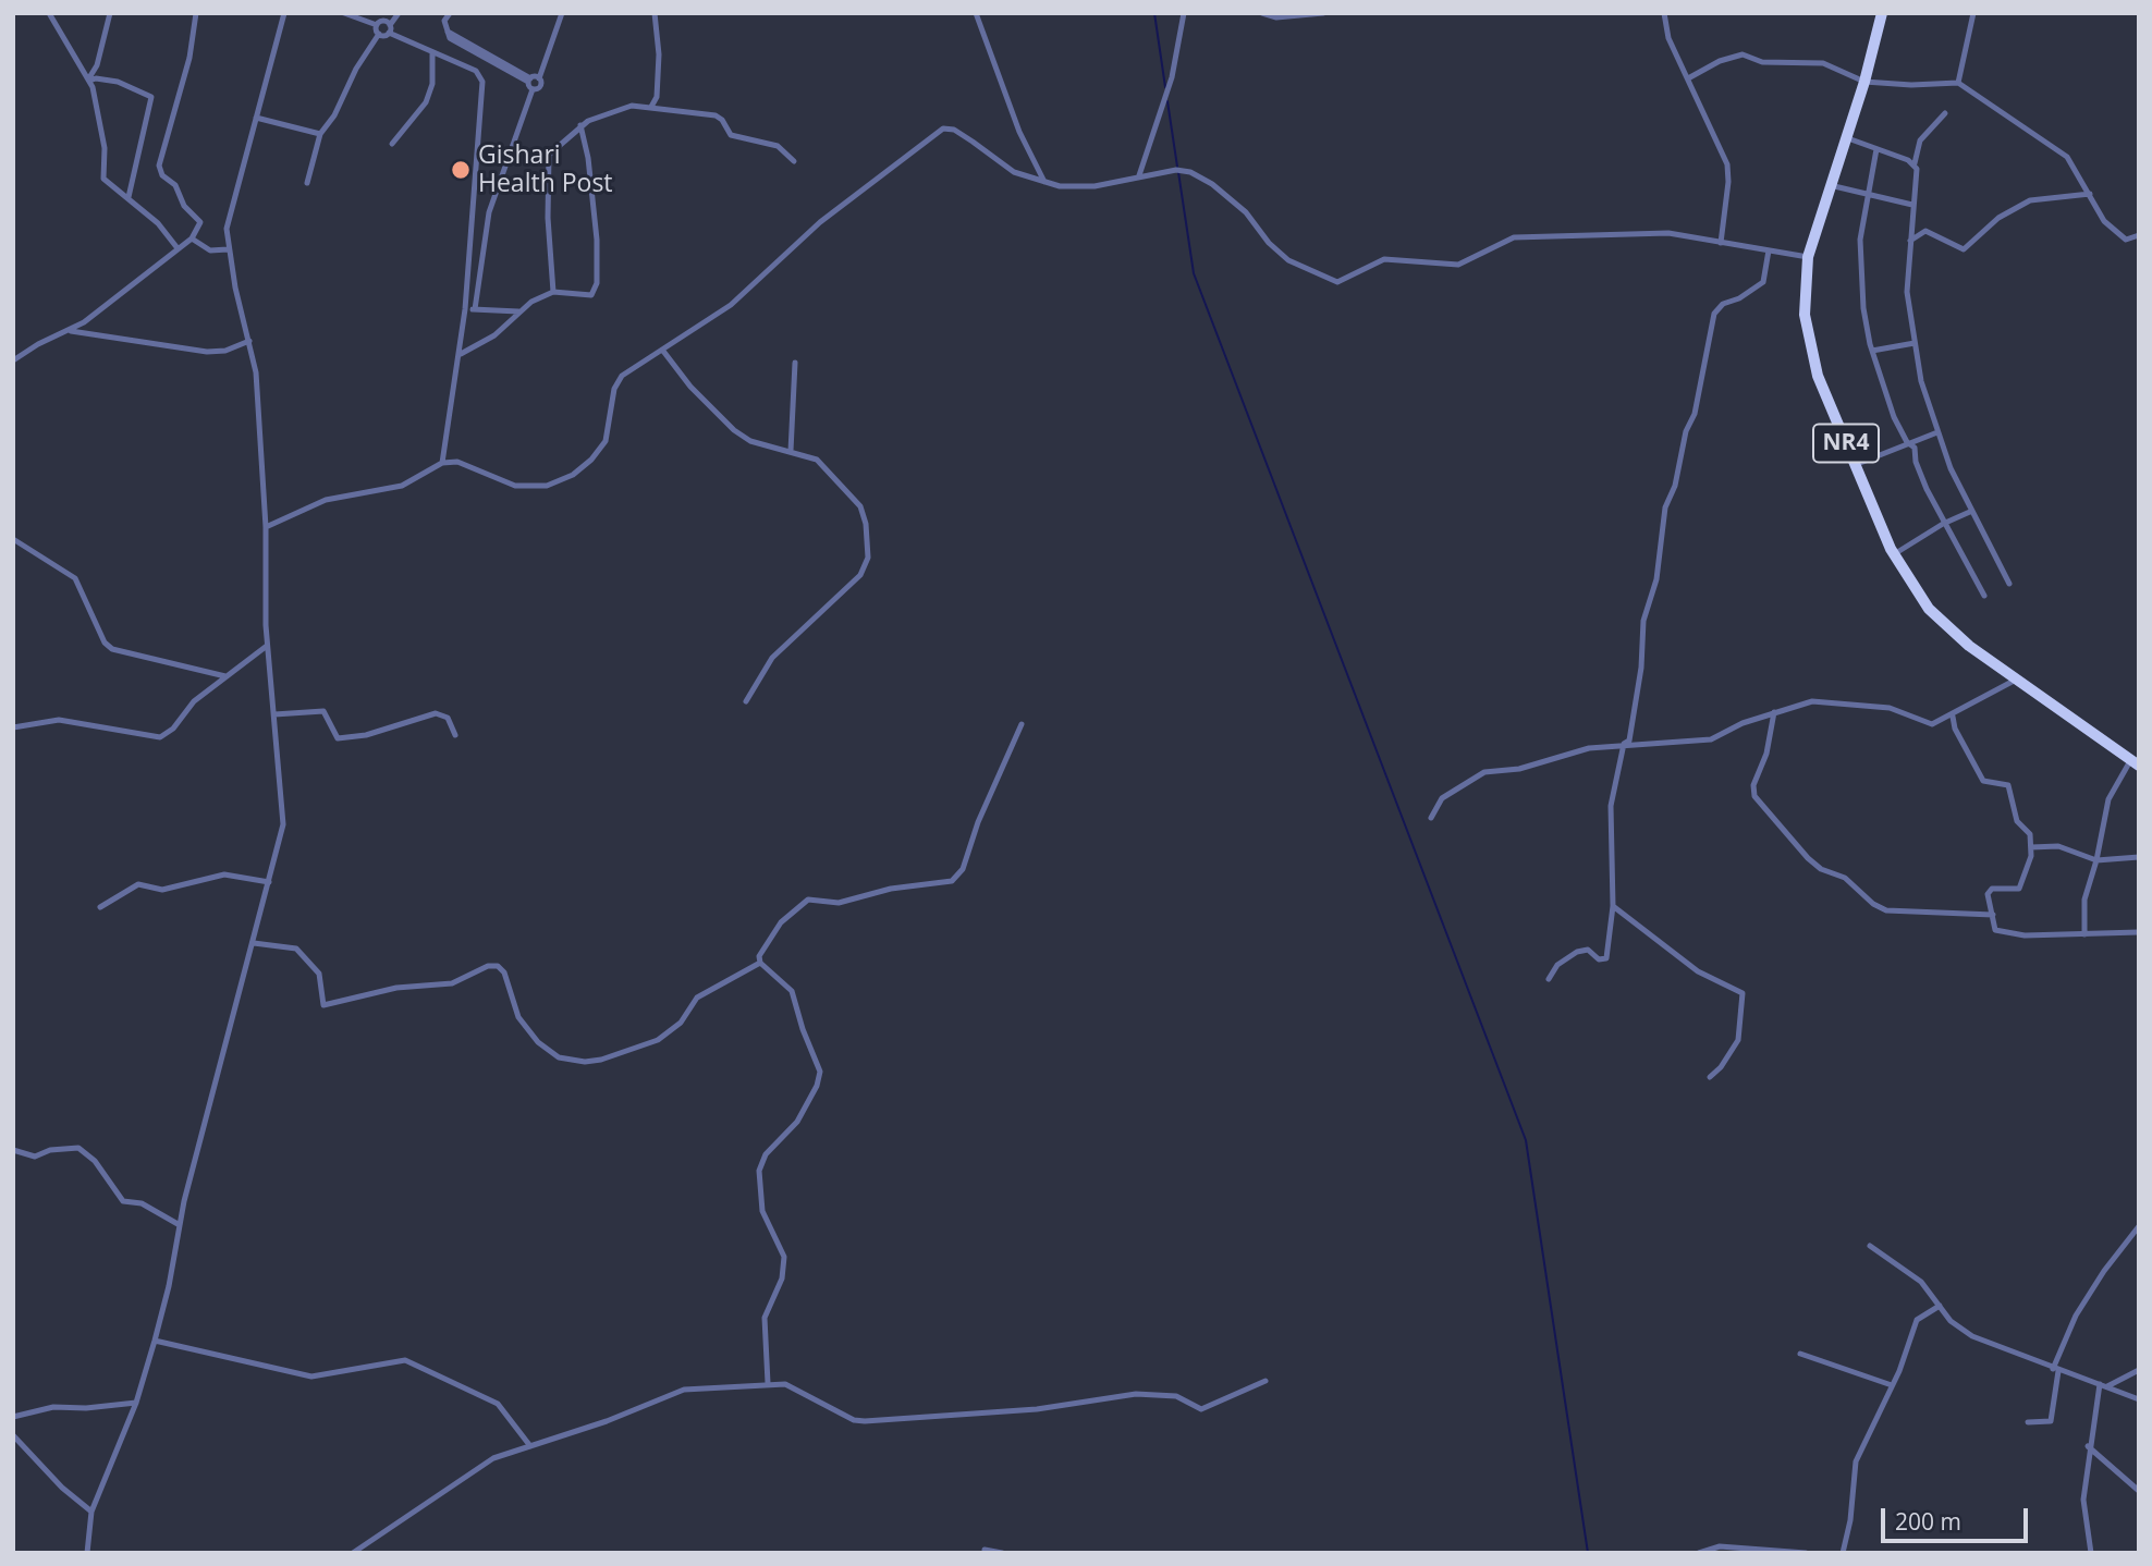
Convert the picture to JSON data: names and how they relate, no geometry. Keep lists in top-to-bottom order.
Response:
{
  "streets": {
    "highway": ["NR4"]
  },
  "places": ["Gishari Health Post"],
  "scale_bar": "200 m"
}
